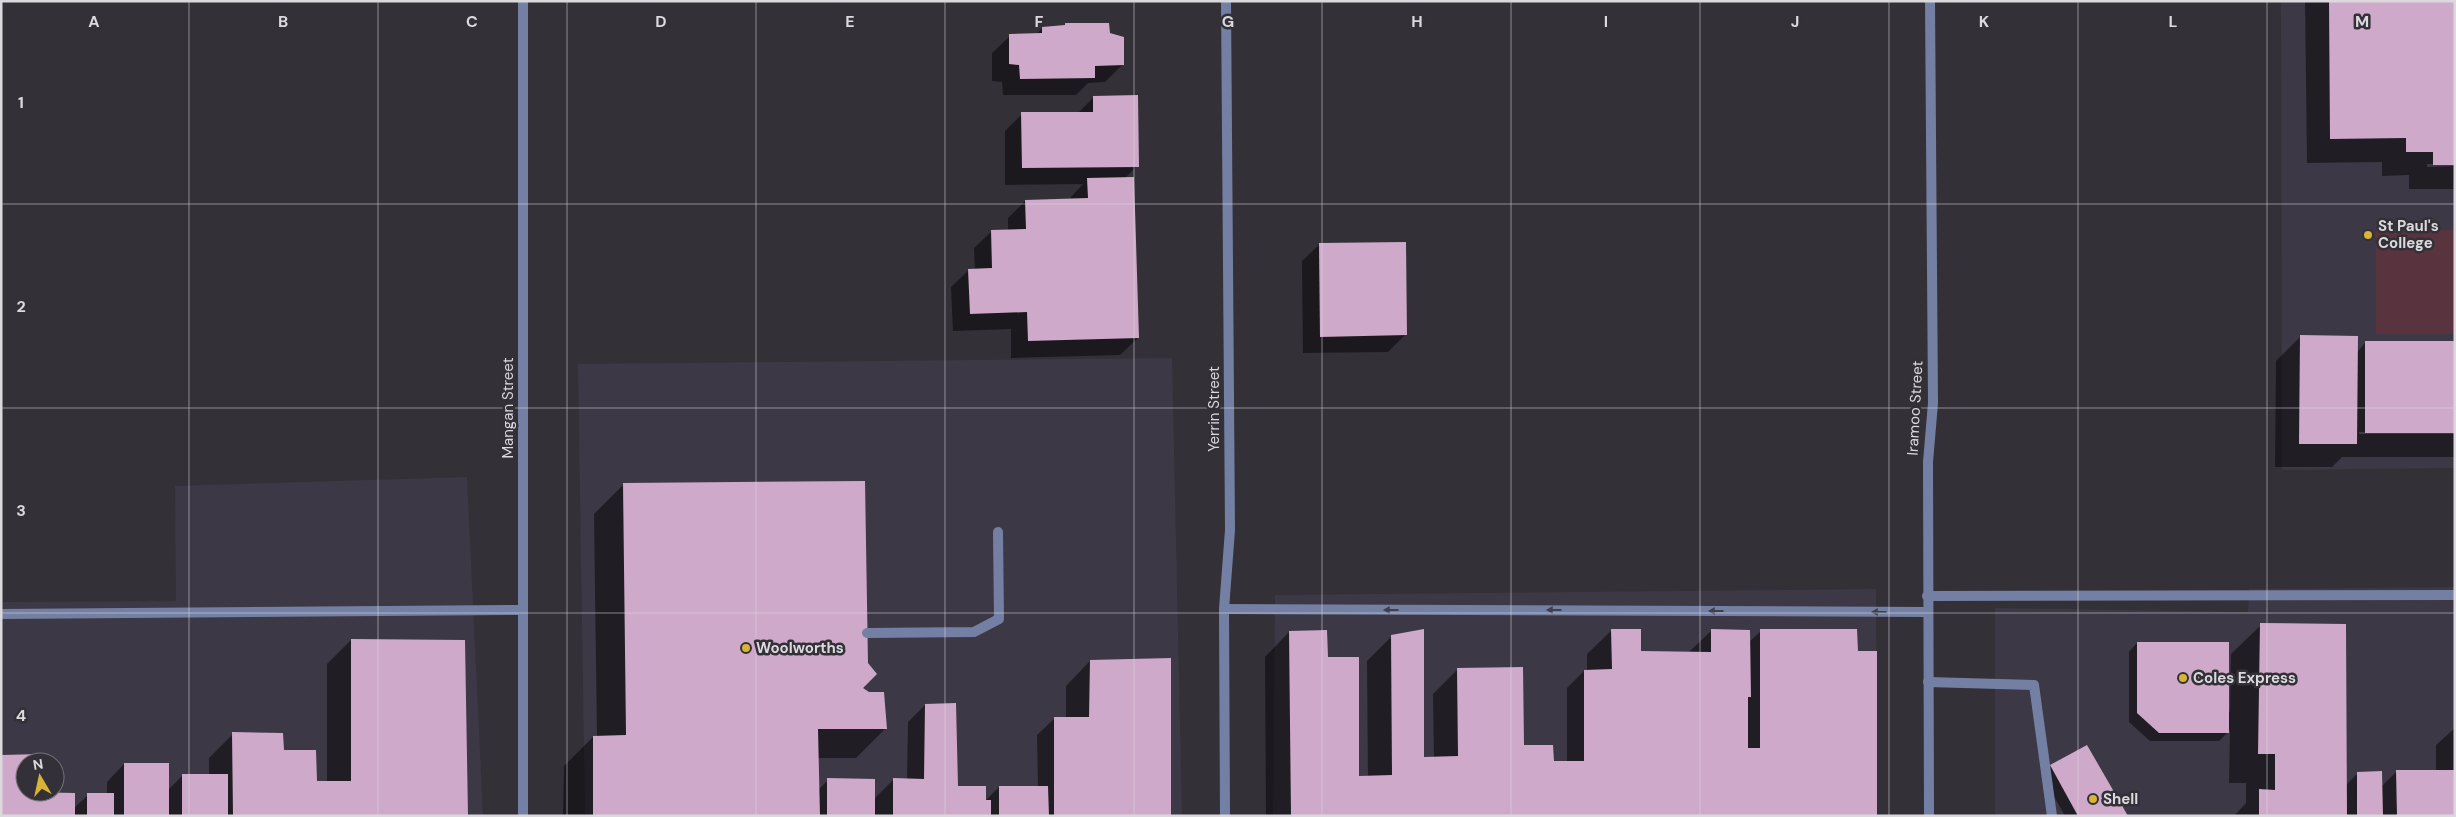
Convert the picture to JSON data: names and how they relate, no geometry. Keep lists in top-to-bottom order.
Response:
{
  "streets": {
    "street": ["Mangan Street", "Iramoo Street", "Yerrin Street"]
  },
  "places": [
    "St Paul's College",
    "Woolworths",
    "Coles Express",
    "Shell"
  ],
  "north": "top",
  "grid": {
    "columns": [
      "A",
      "B",
      "C",
      "D",
      "E",
      "F",
      "G",
      "H",
      "I",
      "J",
      "K",
      "L",
      "M"
    ],
    "rows": [
      "1",
      "2",
      "3",
      "4"
    ]
  }
}
